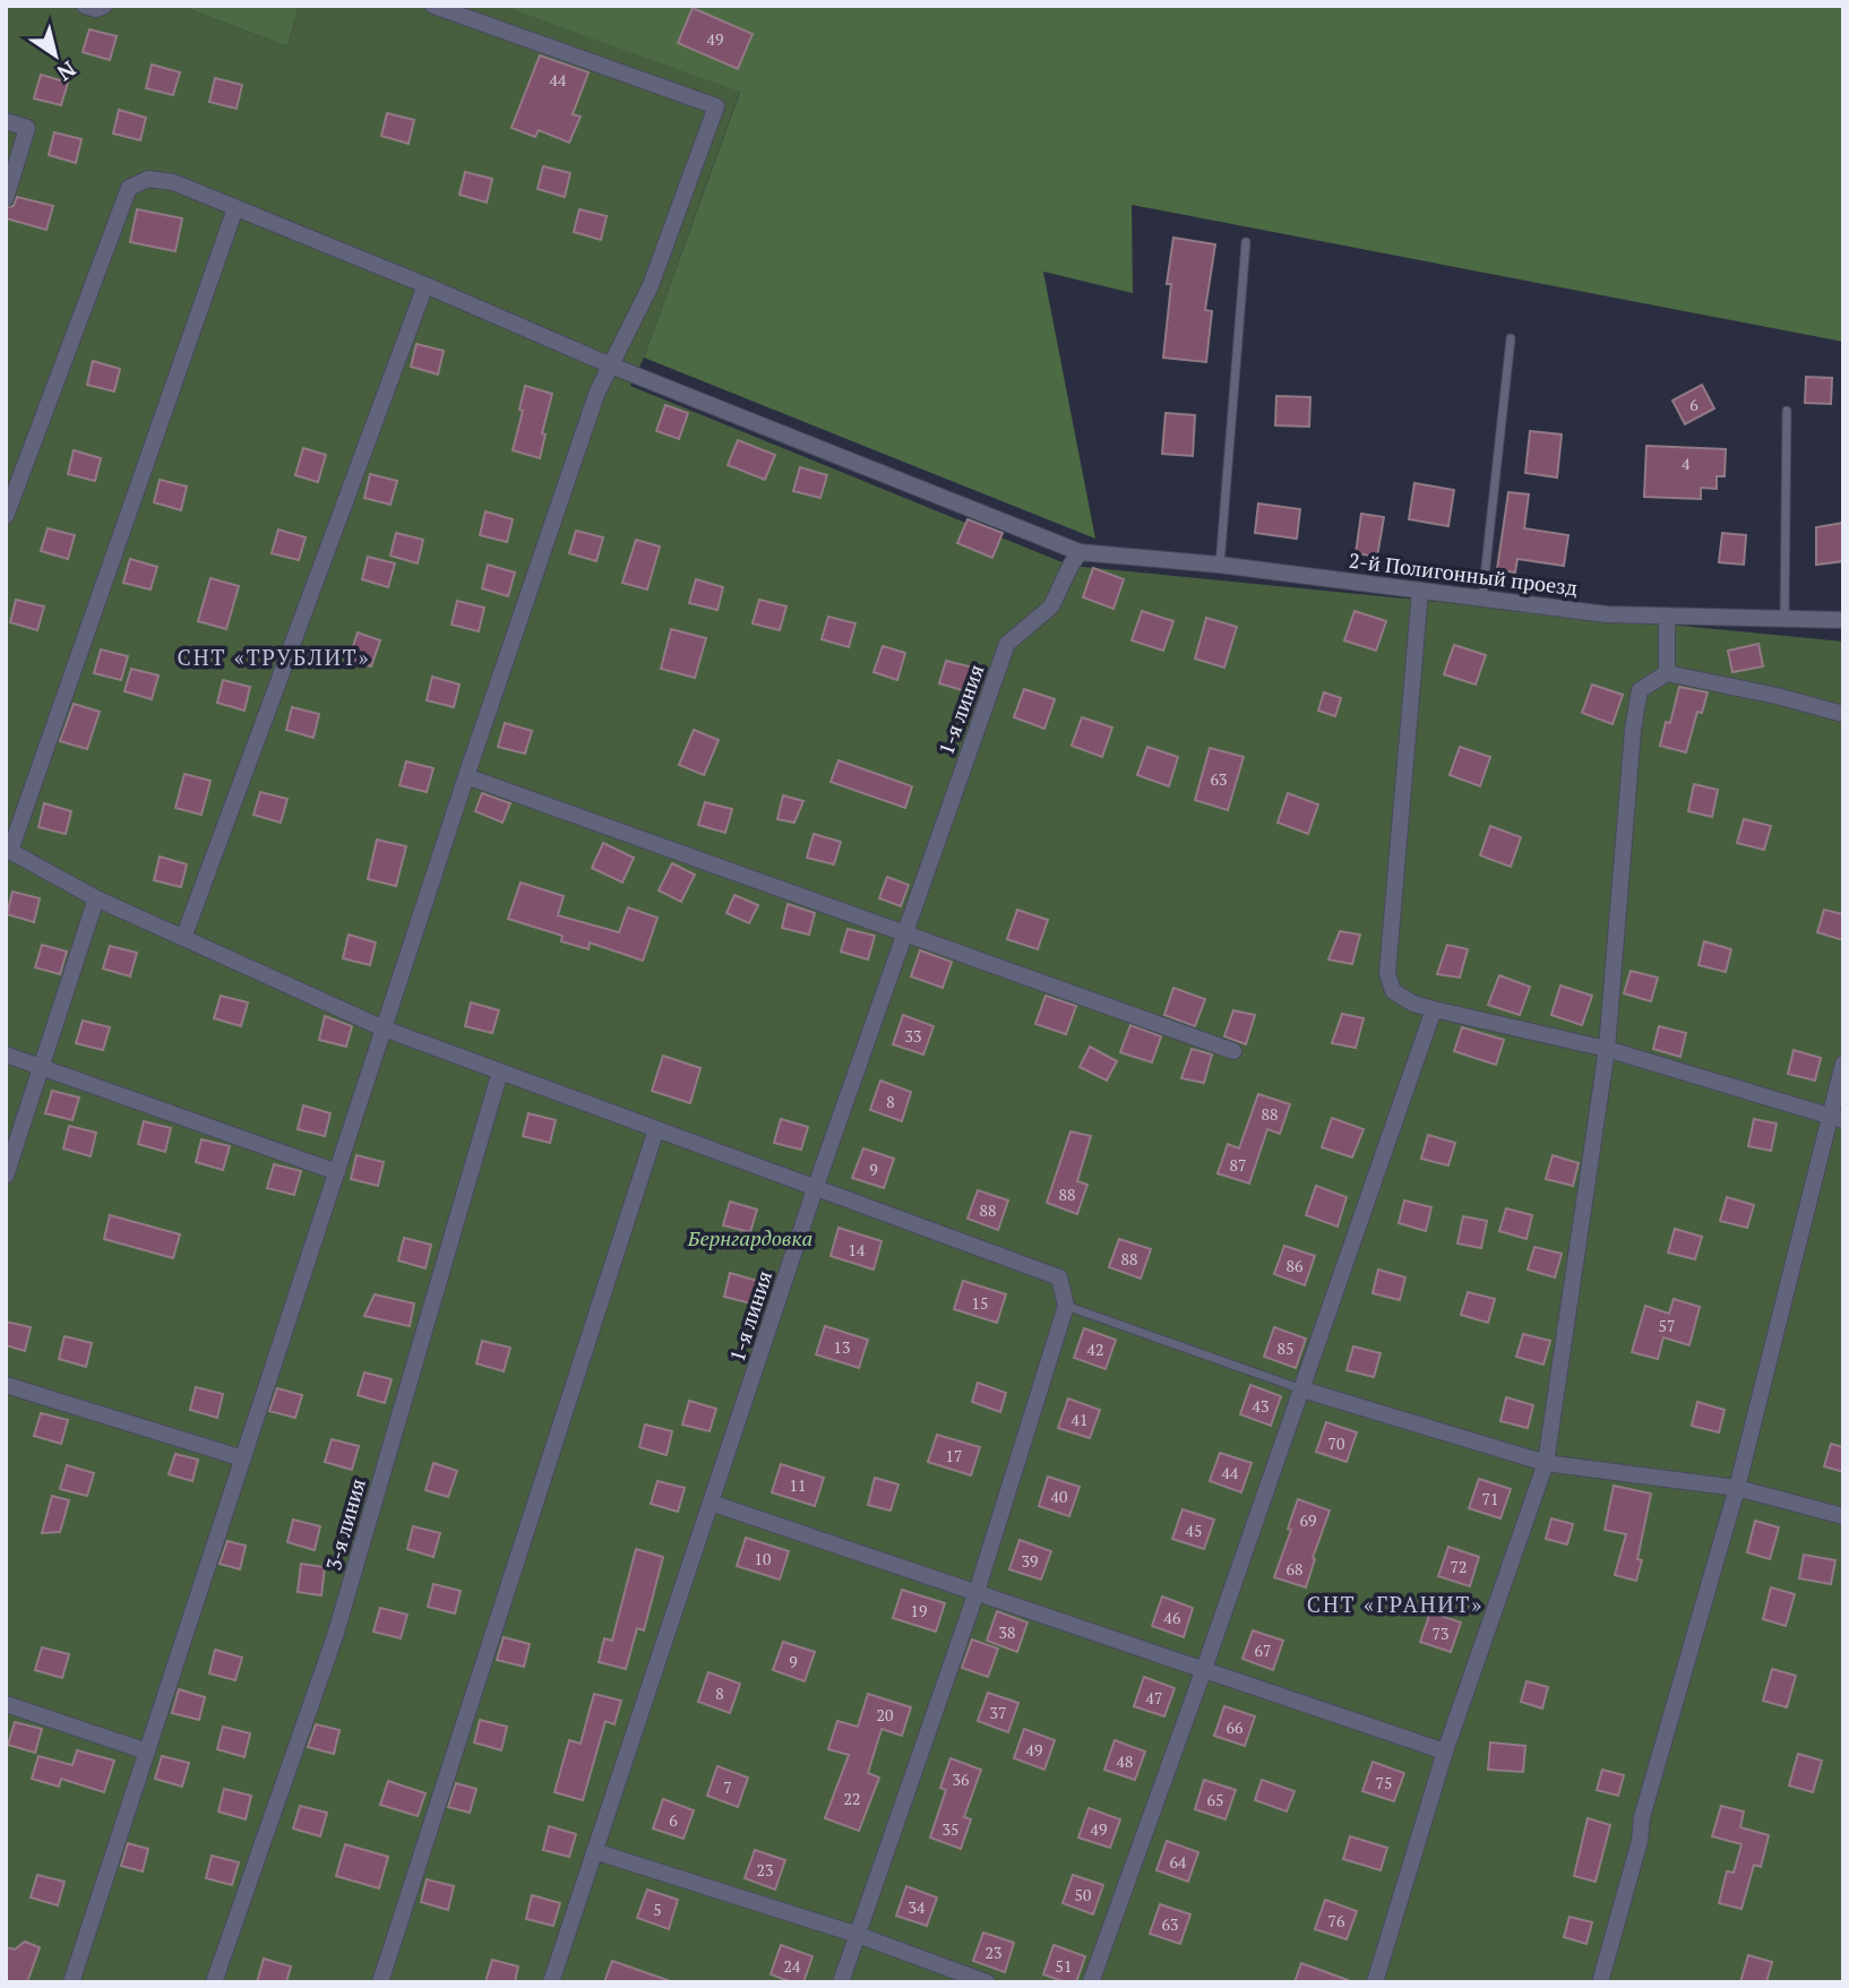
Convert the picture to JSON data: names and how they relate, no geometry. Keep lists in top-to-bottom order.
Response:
{
  "streets": {
    "street": ["2-й Полигонный проезд", "1-я линия", "3-я линия"]
  },
  "crossings": [
    ["2-й Полигонный проезд", "1-я линия"]
  ],
  "districts": ["СНТ «ТРУБЛИТ»", "СНТ «ГРАНИТ»"],
  "parks": ["Бернгардовка"],
  "house_numbers": [
    "49",
    "44",
    "6",
    "4",
    "63",
    "33",
    "8",
    "88",
    "87",
    "9",
    "88",
    "88",
    "14",
    "88",
    "86",
    "15",
    "57",
    "13",
    "85",
    "42",
    "43",
    "41",
    "70",
    "17",
    "44",
    "11",
    "40",
    "71",
    "69",
    "45",
    "10",
    "39",
    "72",
    "68",
    "19",
    "46",
    "38",
    "73",
    "67",
    "9",
    "8",
    "47",
    "37",
    "20",
    "66",
    "49",
    "48",
    "36",
    "75",
    "7",
    "22",
    "65",
    "6",
    "35",
    "49",
    "64",
    "23",
    "50",
    "34",
    "5",
    "76",
    "63",
    "23",
    "24",
    "51"
  ],
  "north": "bottom right"
}
